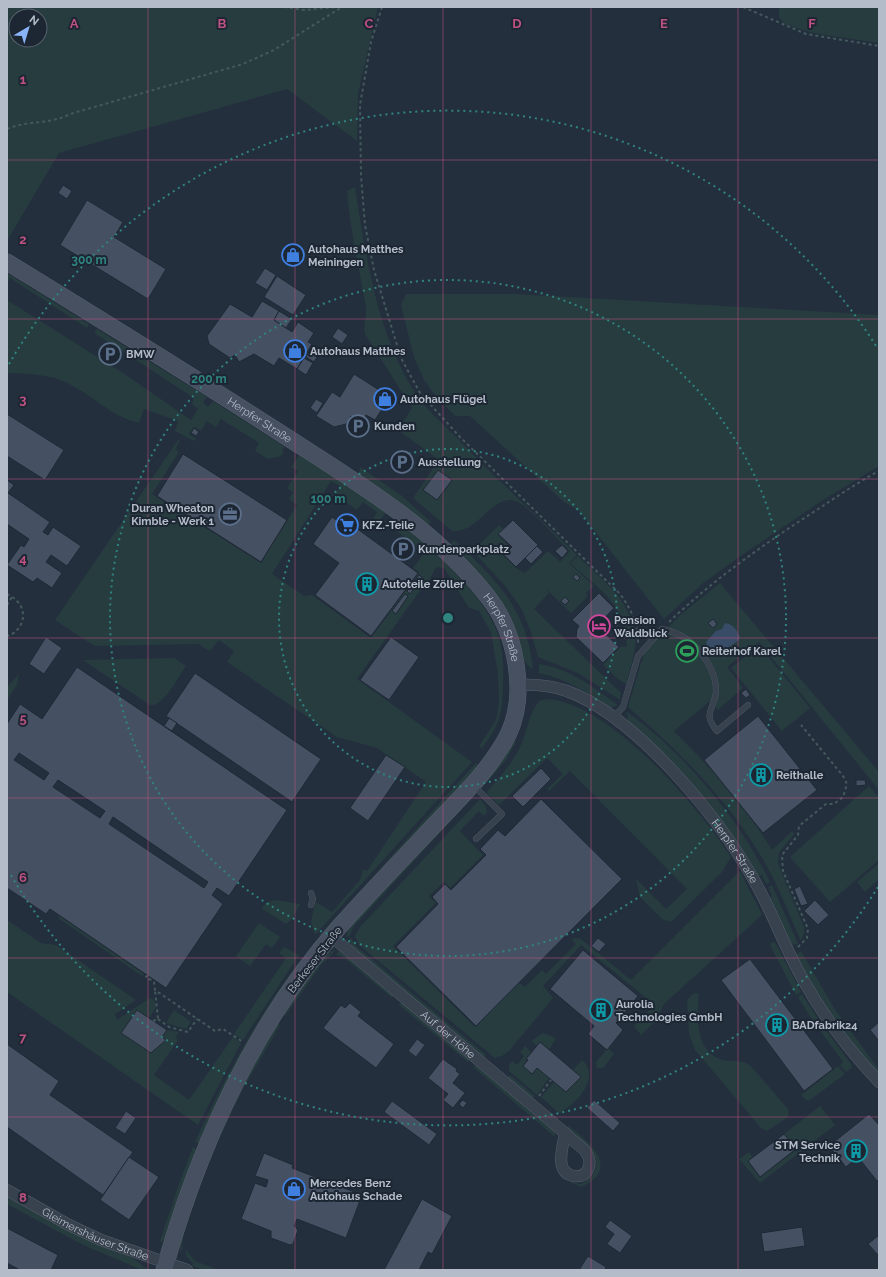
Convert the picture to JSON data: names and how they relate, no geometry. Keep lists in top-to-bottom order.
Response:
{
  "streets": {
    "main road": ["Herpfer Straße", "Berkeser Straße"],
    "street": ["Auf der Höhe", "Gleimershäuser Straße"]
  },
  "crossings": [
    ["Herpfer Straße", "Berkeser Straße"],
    ["Berkeser Straße", "Auf der Höhe"],
    ["Berkeser Straße", "Gleimershäuser Straße"]
  ],
  "places": {
    "shop": [
      "Autohaus Matthes Meiningen",
      "Autohaus Matthes",
      "Autohaus Flügel",
      "Mercedes Benz Autohaus Schade"
    ],
    "parking": [
      "BMW",
      "Kunden",
      "Ausstellung",
      "Kundenparkplatz"
    ],
    "office": ["Duran Wheaton Kimble - Werk 1"],
    "supermarket": ["KFZ.-Teile"],
    "building": [
      "Autoteile Zöller",
      "Reithalle",
      "Aurolia Technologies GmbH",
      "BADfabrik24",
      "STM Service Technik"
    ],
    "hotel": ["Pension Waldblick"],
    "sports": ["Reiterhof Karel"]
  },
  "north": "top right",
  "grid": {
    "columns": [
      "A",
      "B",
      "C",
      "D",
      "E",
      "F"
    ],
    "rows": [
      "1",
      "2",
      "3",
      "4",
      "5",
      "6",
      "7",
      "8"
    ]
  },
  "rings": ["300 m", "200 m", "100 m"]
}
